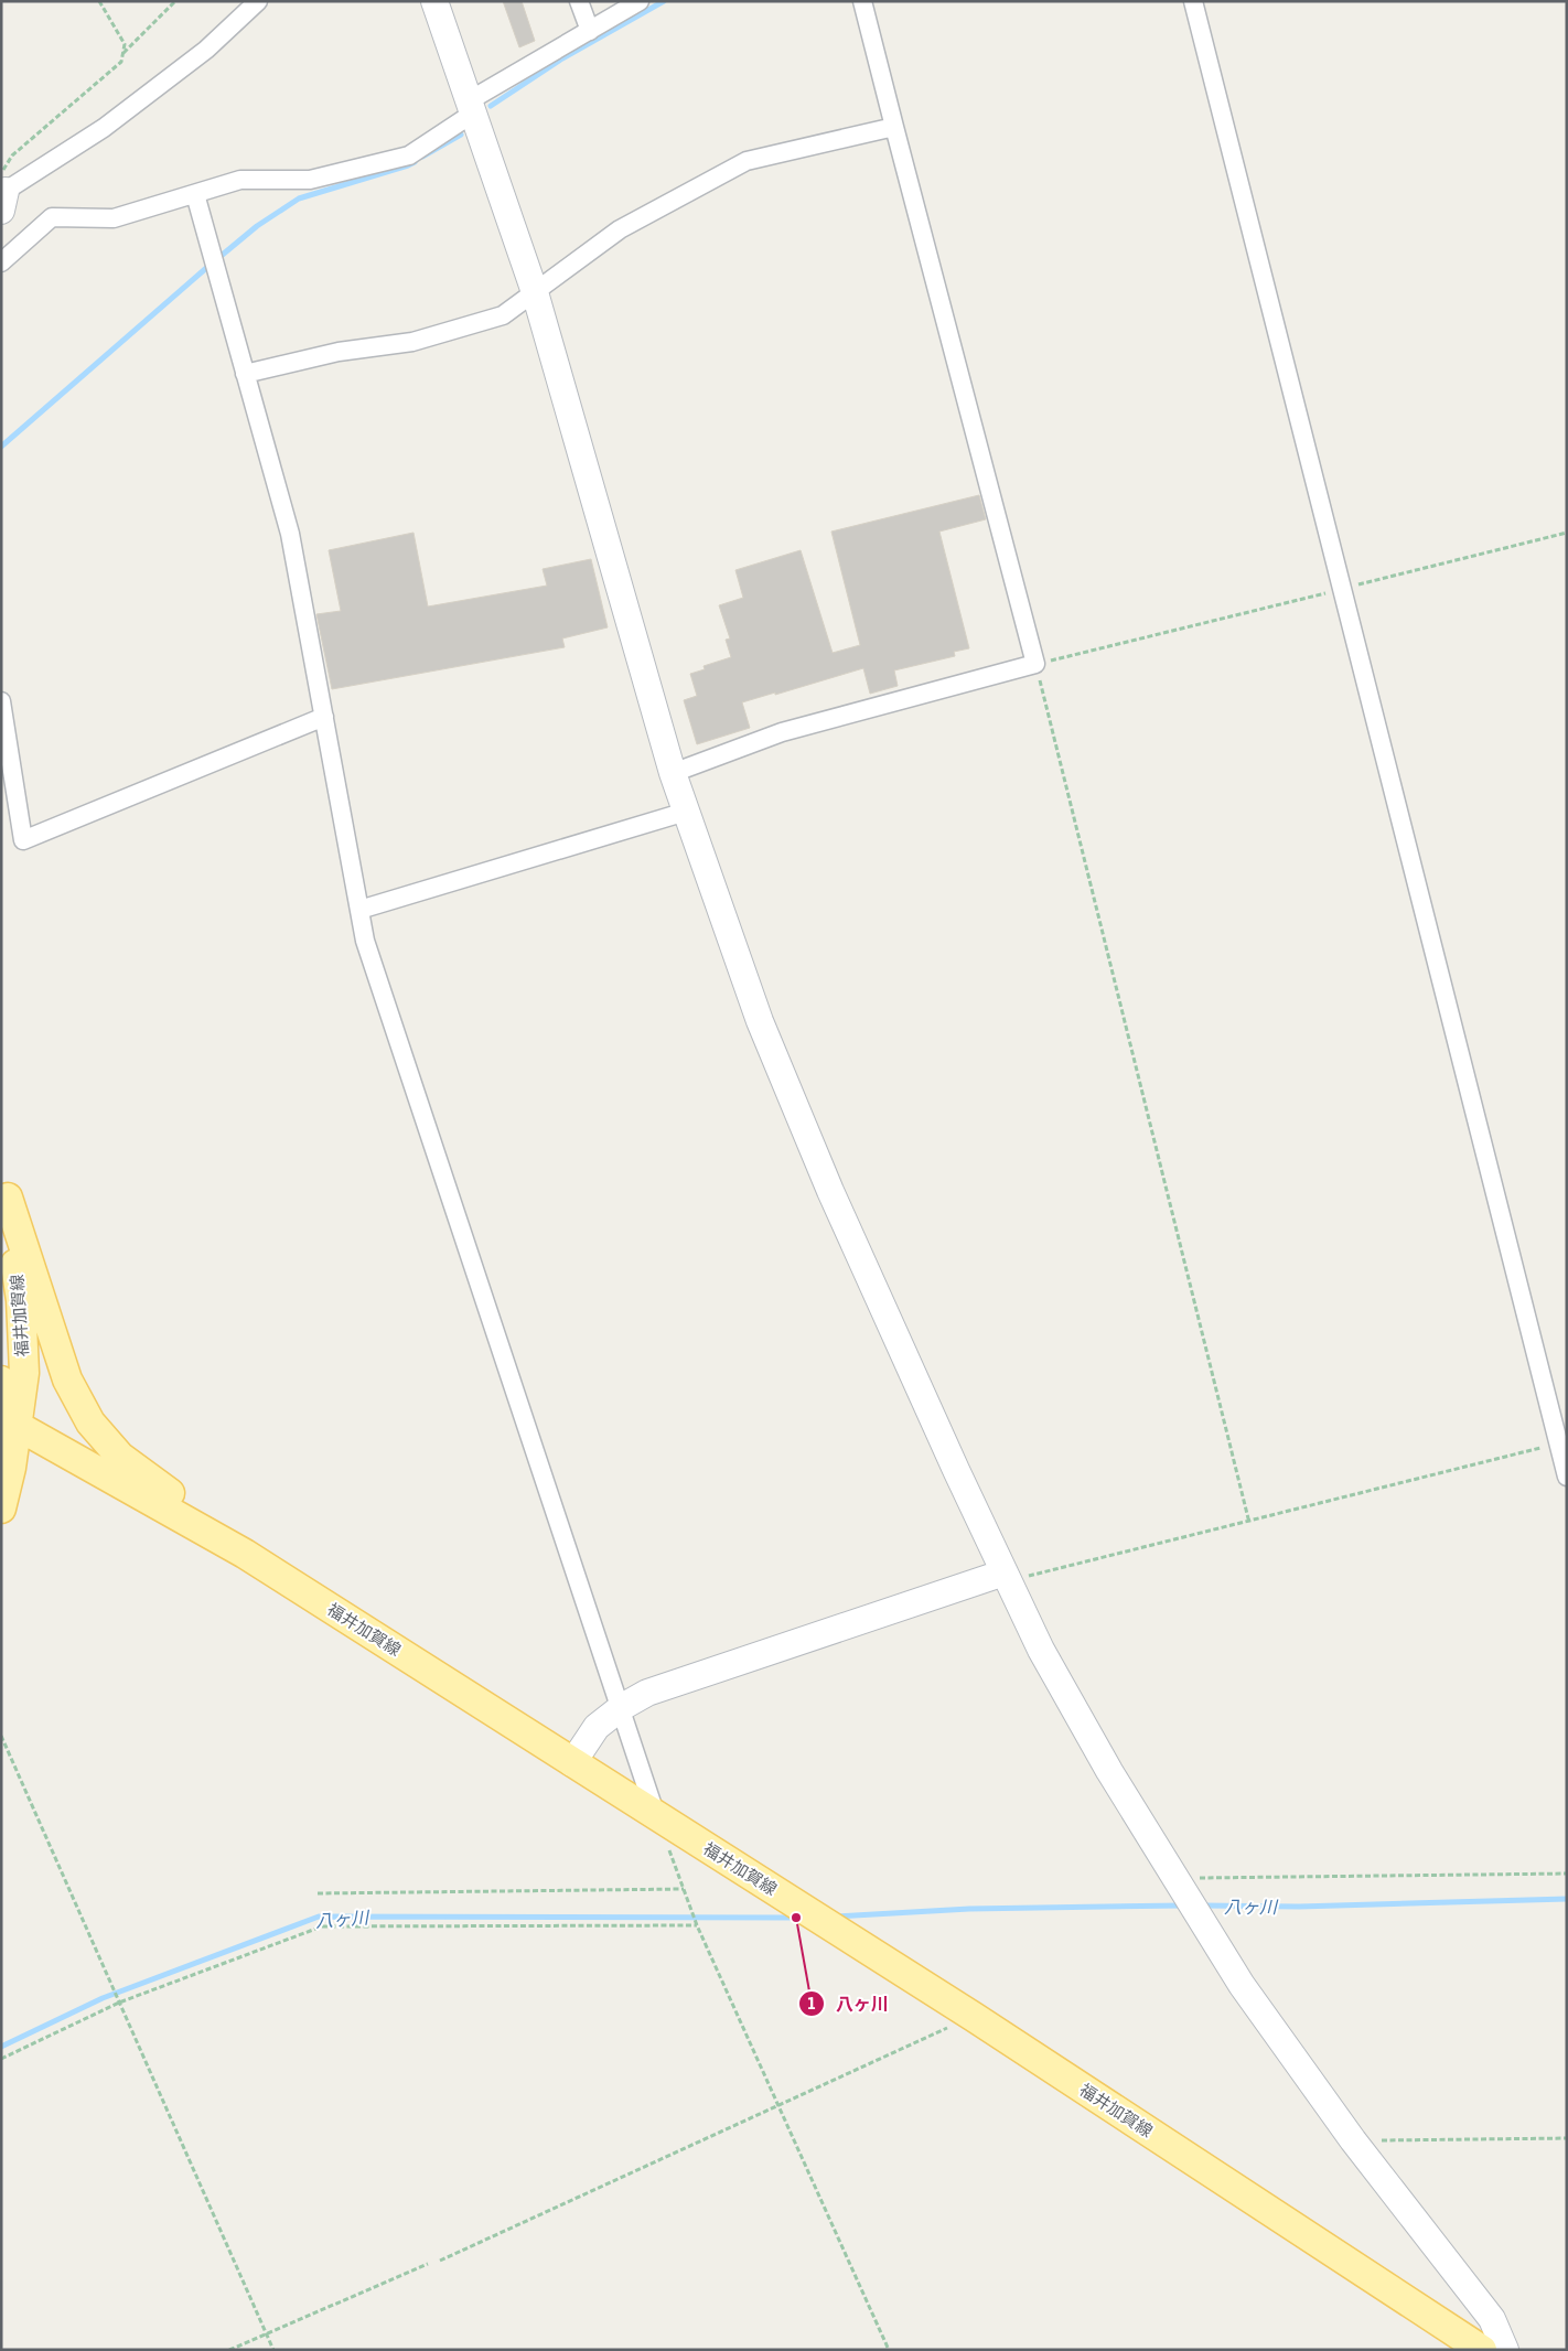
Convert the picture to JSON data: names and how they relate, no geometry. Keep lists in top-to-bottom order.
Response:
{
  "streets": {
    "main road": ["福井加賀線"]
  },
  "water": ["八ヶ川"],
  "places": ["八ヶ川"]
}
